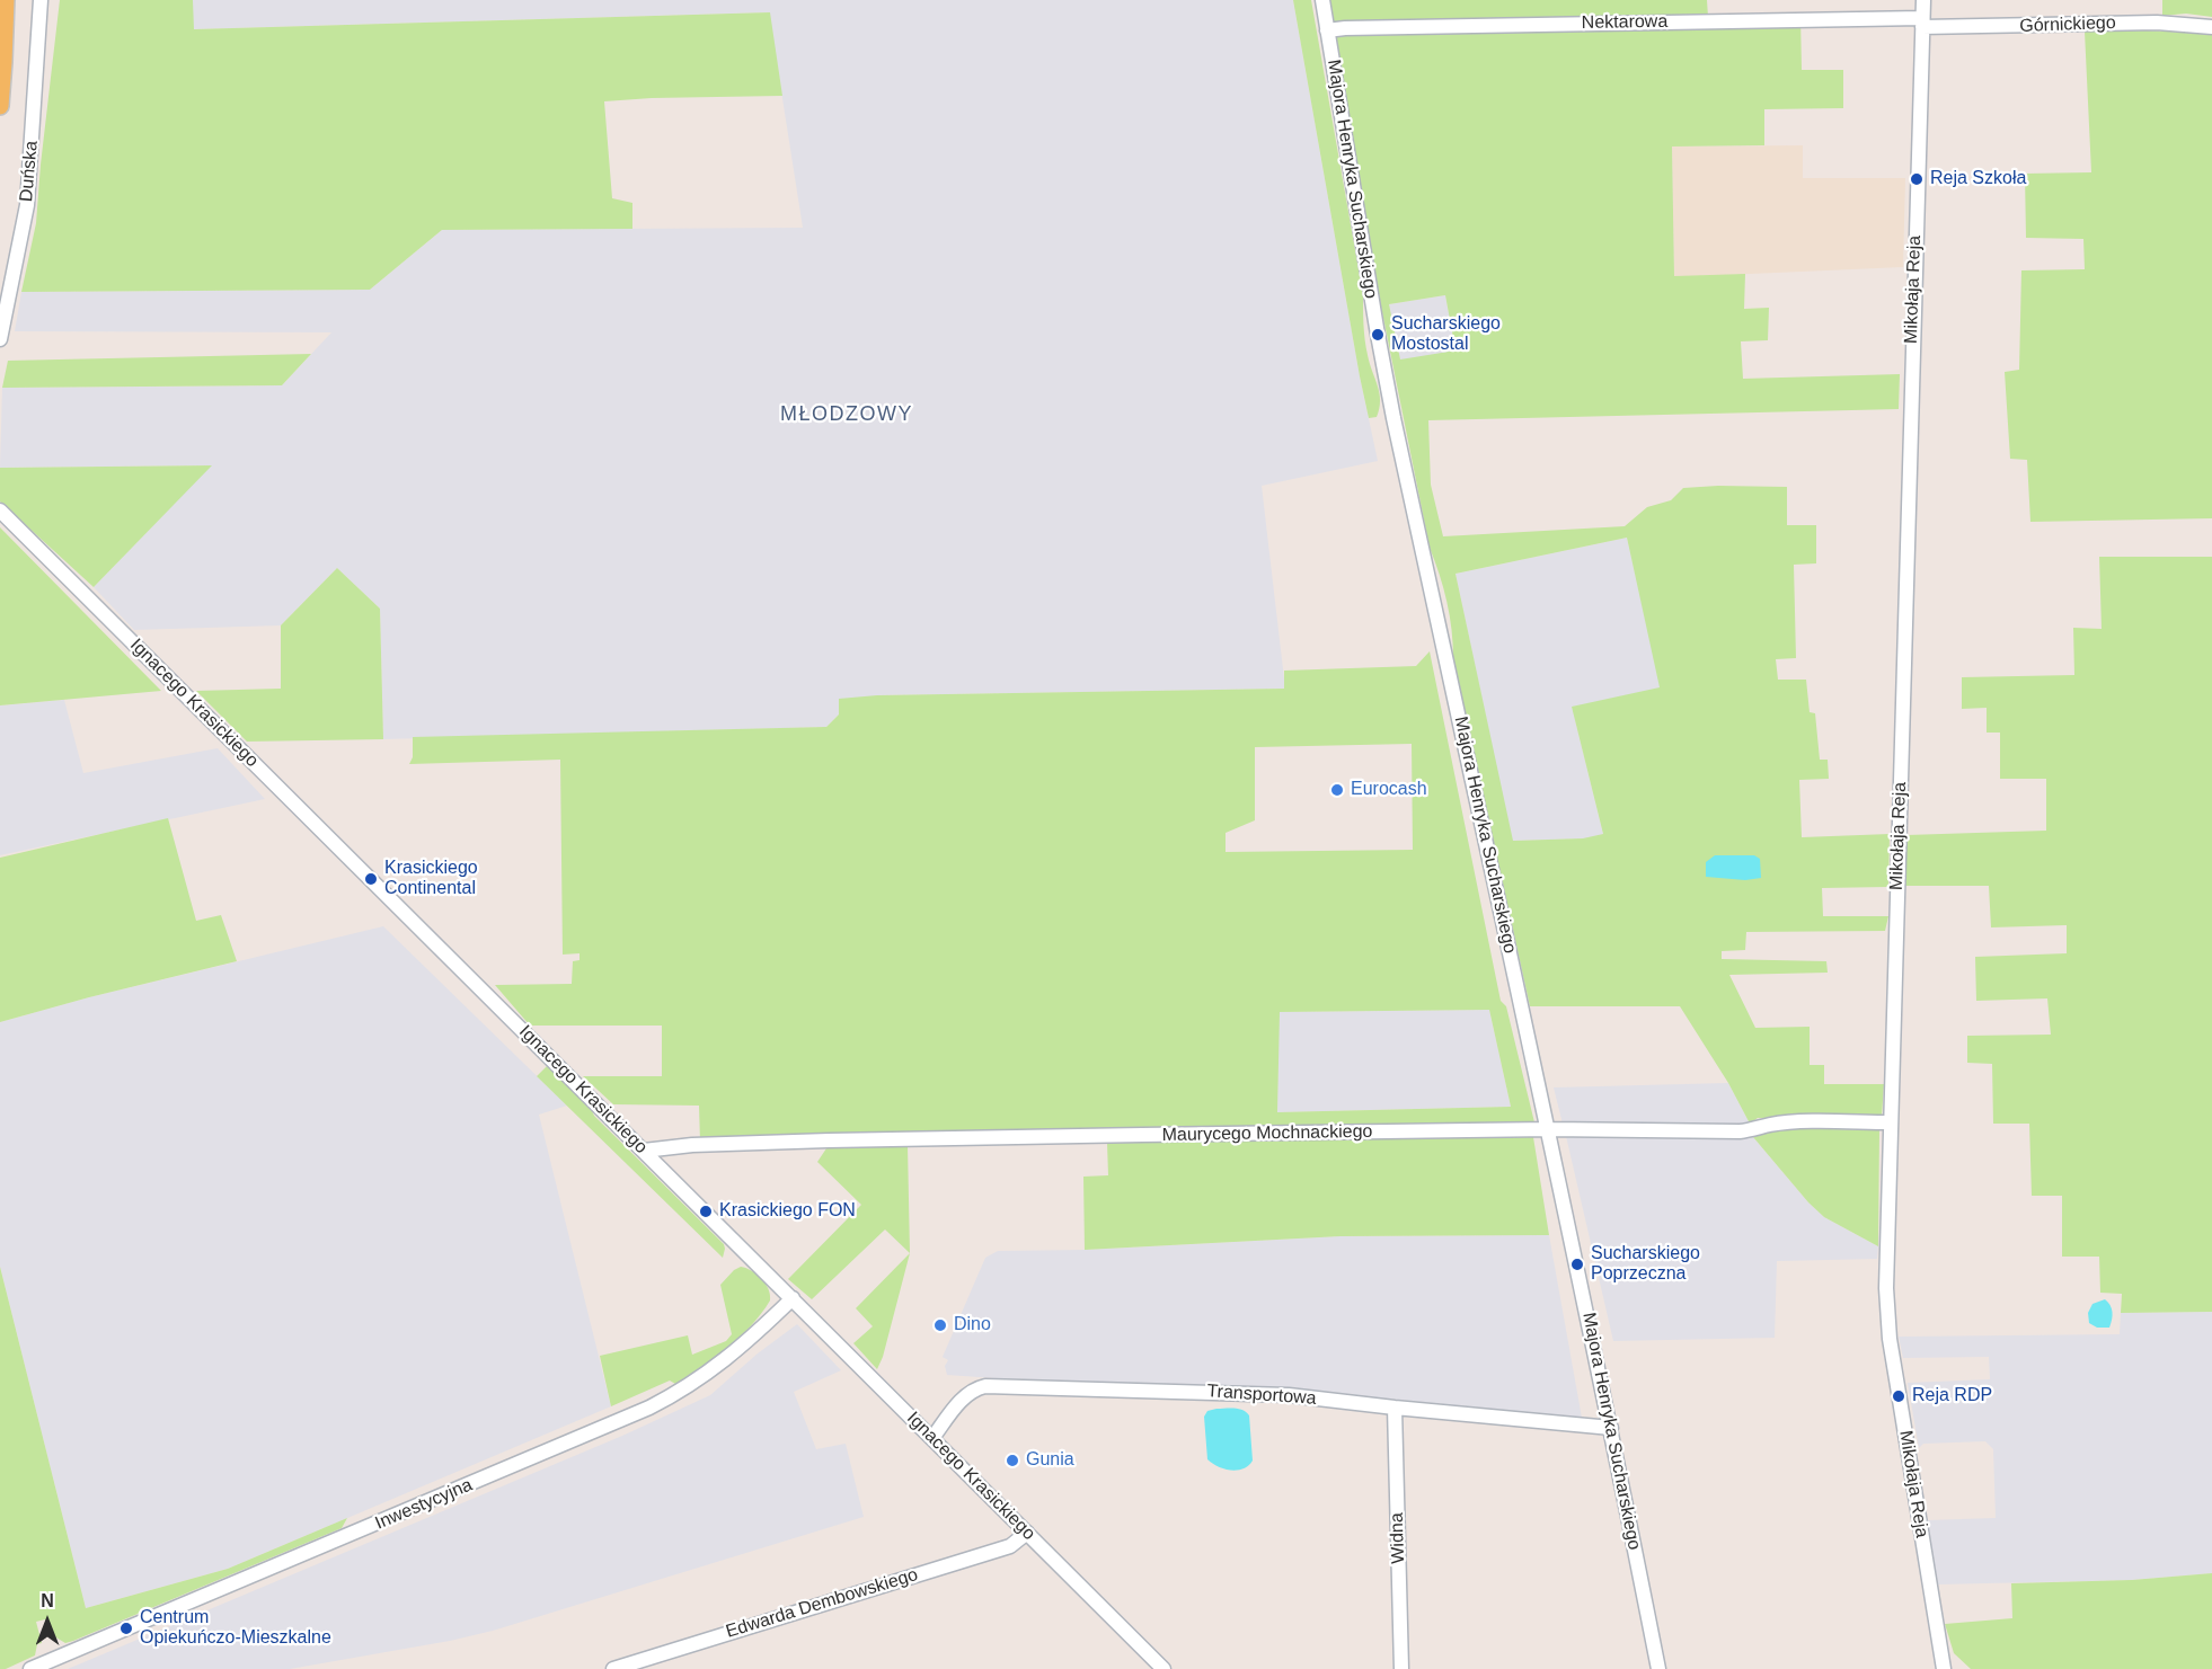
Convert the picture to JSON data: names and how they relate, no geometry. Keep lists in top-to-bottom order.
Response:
{
  "streets": {
    "street": [
      "Nektarowa",
      "Górnickiego",
      "Duńska",
      "Majora Henryka Sucharskiego",
      "Mikołaja Reja",
      "Ignacego Krasickiego",
      "Maurycego Mochnackiego",
      "Transportowa",
      "Inwestycyjna",
      "Widna",
      "Edwarda Dembowskiego"
    ]
  },
  "crossings": [
    ["Nektarowa", "Górnickiego"],
    ["Nektarowa", "Majora Henryka Sucharskiego"],
    ["Nektarowa", "Mikołaja Reja"],
    ["Górnickiego", "Mikołaja Reja"],
    ["Majora Henryka Sucharskiego", "Maurycego Mochnackiego"],
    ["Majora Henryka Sucharskiego", "Transportowa"],
    ["Mikołaja Reja", "Maurycego Mochnackiego"],
    ["Ignacego Krasickiego", "Maurycego Mochnackiego"],
    ["Ignacego Krasickiego", "Transportowa"],
    ["Ignacego Krasickiego", "Inwestycyjna"],
    ["Ignacego Krasickiego", "Edwarda Dembowskiego"],
    ["Transportowa", "Widna"]
  ],
  "districts": ["MŁODZOWY"],
  "places": [
    "Reja Szkoła",
    "Sucharskiego Mostostal",
    "Eurocash",
    "Krasickiego Continental",
    "Krasickiego FON",
    "Sucharskiego Poprzeczna",
    "Dino",
    "Reja RDP",
    "Gunia",
    "Centrum Opiekuńczo-Mieszkalne"
  ],
  "north": "top"
}
